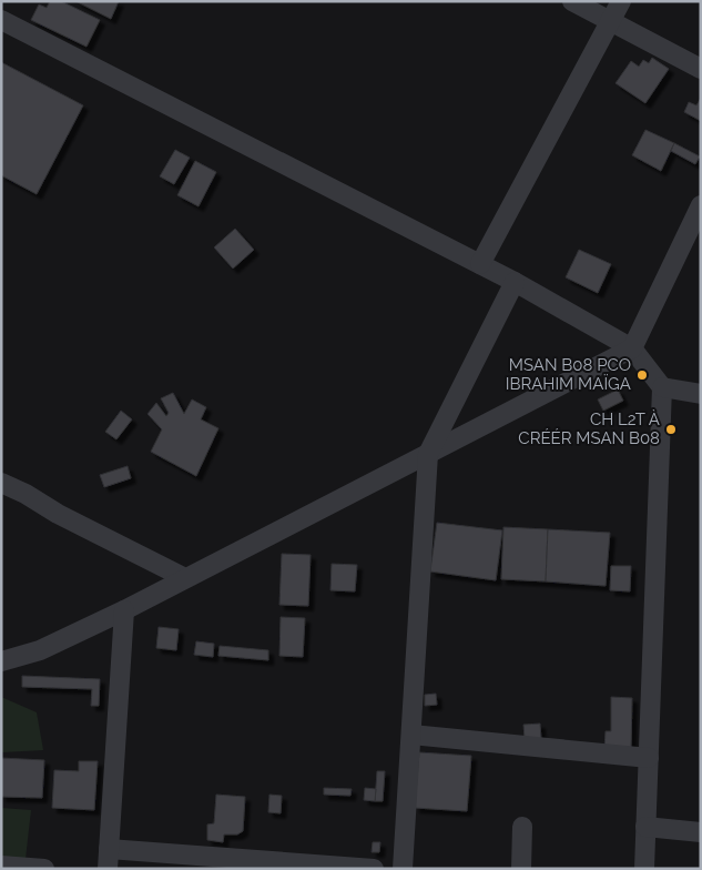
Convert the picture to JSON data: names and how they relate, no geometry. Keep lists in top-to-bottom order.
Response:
{
  "places": ["MSAN B08 PCO IBRAHIM MAÏGA", "CH L2T À CRÉÉR MSAN B08"]
}
